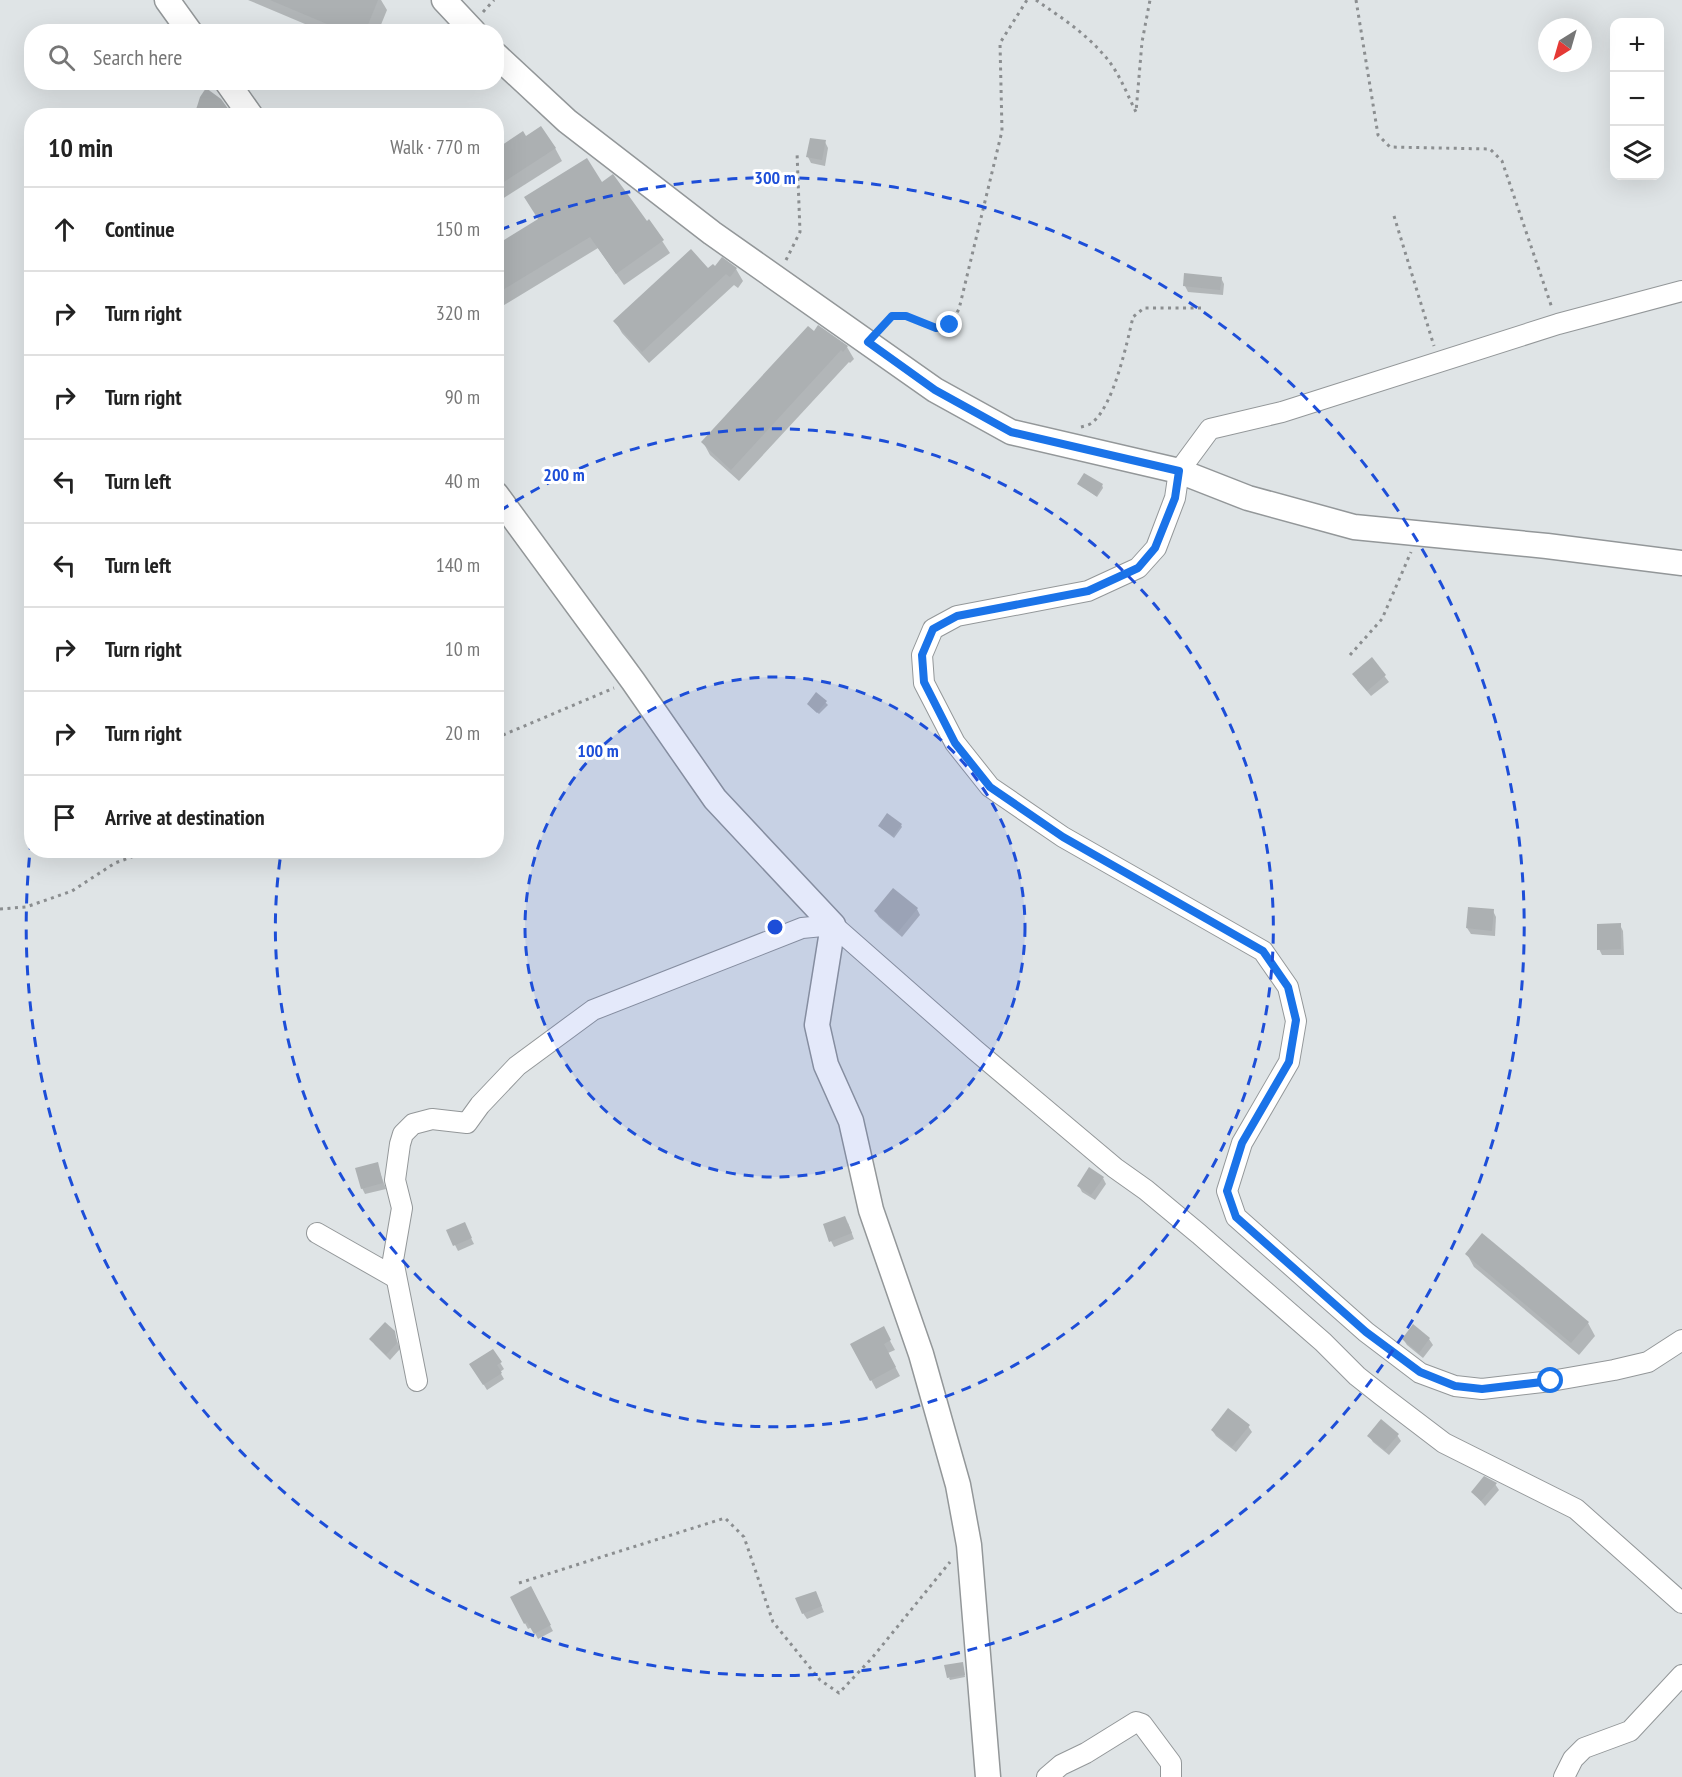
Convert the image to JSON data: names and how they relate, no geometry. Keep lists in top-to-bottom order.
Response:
{
  "north": "bottom left",
  "page": {
    "map_buttons": ["+", "−"],
    "search": "Search here",
    "heading": ["10 min", "Walk · 770 m"],
    "list": [
      ["Continue", "150 m"],
      ["Turn right", "320 m"],
      ["Turn right", "90 m"],
      ["Turn left", "40 m"],
      ["Turn left", "140 m"],
      ["Turn right", "10 m"],
      ["Turn right", "20 m"],
      "Arrive at destination"
    ]
  },
  "rings": ["300 m", "200 m", "100 m"]
}
